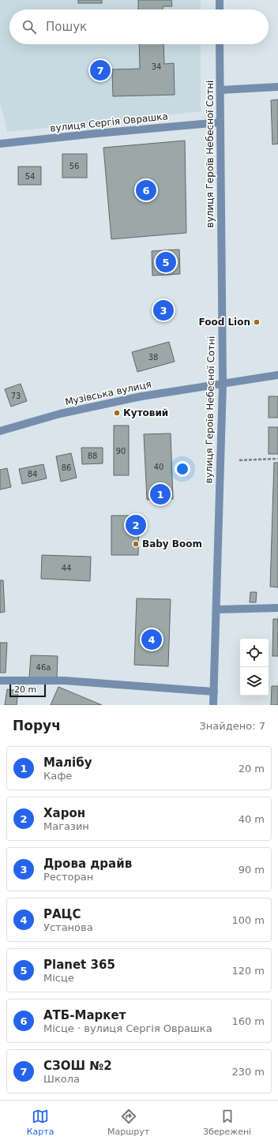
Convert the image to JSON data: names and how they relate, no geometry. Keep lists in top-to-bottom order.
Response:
{
  "streets": {
    "street": ["вулиця Сергія Оврашка", "вулиця Героїв Небесної Сотні", "Музівська вулиця"]
  },
  "crossings": [
    ["вулиця Сергія Оврашка", "вулиця Героїв Небесної Сотні"],
    ["вулиця Героїв Небесної Сотні", "Музівська вулиця"]
  ],
  "places": ["Food Lion", "Кутовий", "Baby Boom"],
  "house_numbers": [
    "34",
    "56",
    "54",
    "38",
    "73",
    "90",
    "88",
    "40",
    "86",
    "84",
    "44",
    "46а"
  ],
  "scale_bar": "20 m",
  "page": {
    "search": "Пошук",
    "pins": [
      "7",
      "6",
      "5",
      "3",
      "1",
      "2",
      "4"
    ],
    "scale": "20 m",
    "heading": ["Поруч", "Знайдено: 7"],
    "list": [
      {
        "mark": "1",
        "name": "Малібу",
        "note": "Кафе",
        "value": "20 m"
      },
      {
        "mark": "2",
        "name": "Харон",
        "note": "Магазин",
        "value": "40 m"
      },
      {
        "mark": "3",
        "name": "Дрова драйв",
        "note": "Ресторан",
        "value": "90 m"
      },
      {
        "mark": "4",
        "name": "РАЦС",
        "note": "Установа",
        "value": "100 m"
      },
      {
        "mark": "5",
        "name": "Planet 365",
        "note": "Місце",
        "value": "120 m"
      },
      {
        "mark": "6",
        "name": "АТБ-Маркет",
        "note": "Місце · вулиця Сергія Оврашка",
        "value": "160 m"
      },
      {
        "mark": "7",
        "name": "СЗОШ №2",
        "note": "Школа",
        "value": "230 m"
      }
    ],
    "nav": ["Карта", "Маршрут", "Збережені"]
  }
}
